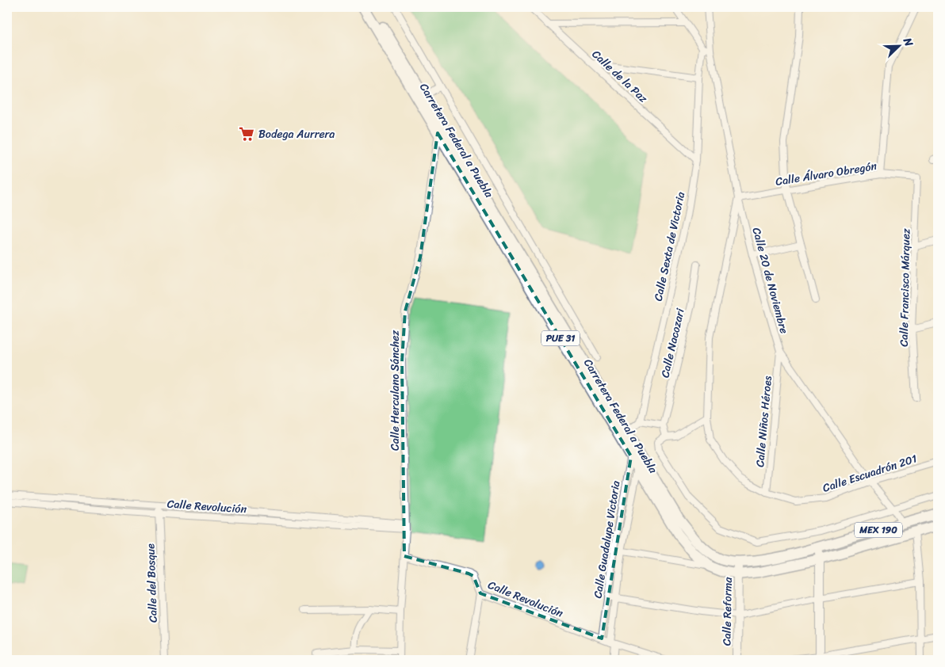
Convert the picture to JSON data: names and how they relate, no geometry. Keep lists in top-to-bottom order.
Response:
{
  "streets": {
    "main road": ["Carretera Federal a Puebla", "PUE 31", "MEX 190"],
    "street": [
      "Calle de la Paz",
      "Calle Álvaro Obregón",
      "Calle Sexta de Victoria",
      "Calle 20 de Noviembre",
      "Calle Francisco Márquez",
      "Calle Nacozari",
      "Calle Herculano Sánchez",
      "Calle Niños Héroes",
      "Calle Escuadrón 201",
      "Calle Revolución",
      "Calle Guadalupe Victoria",
      "Calle del Bosque",
      "Calle Reforma"
    ]
  },
  "crossings": [
    ["Calle de la Paz", "Calle Sexta de Victoria"],
    ["Carretera Federal a Puebla", "Calle 20 de Noviembre"],
    ["Carretera Federal a Puebla", "Calle Herculano Sánchez"],
    ["Carretera Federal a Puebla", "Calle Guadalupe Victoria"],
    ["Carretera Federal a Puebla", "Calle Reforma"],
    ["Calle Álvaro Obregón", "Calle 20 de Noviembre"],
    ["Calle Álvaro Obregón", "Calle Francisco Márquez"],
    ["Calle Álvaro Obregón", "Calle Escuadrón 201"],
    ["Calle 20 de Noviembre", "Calle Niños Héroes"],
    ["Calle 20 de Noviembre", "Calle Escuadrón 201"],
    ["Calle Herculano Sánchez", "Calle Revolución"],
    ["Calle Niños Héroes", "Calle Escuadrón 201"],
    ["Calle Revolución", "Calle Guadalupe Victoria"],
    ["Calle Revolución", "Calle del Bosque"]
  ],
  "places": {
    "supermarket": ["Bodega Aurrera"]
  },
  "north": "top right"
}
